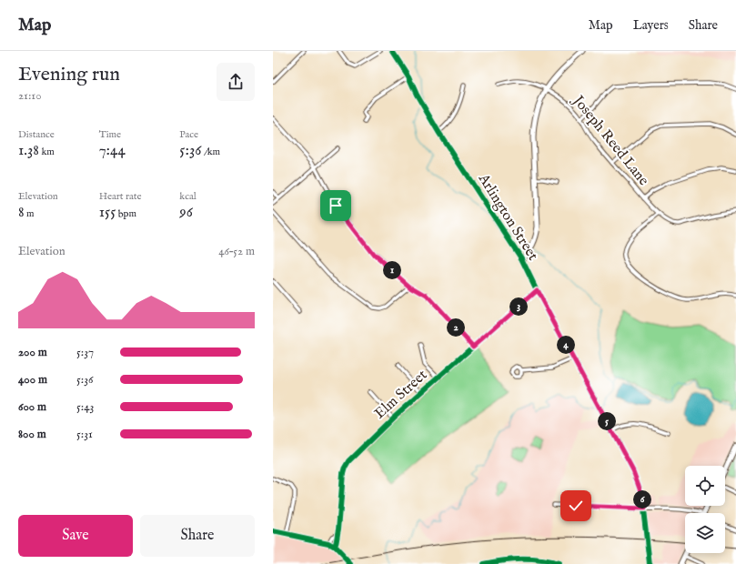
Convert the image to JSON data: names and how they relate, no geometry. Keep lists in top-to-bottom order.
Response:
{
  "streets": {
    "street": ["Joseph Reed Lane", "Arlington Street", "Elm Street"]
  },
  "crossings": [
    ["Arlington Street", "Elm Street"]
  ],
  "page": {
    "header": "Map",
    "nav": ["Map", "Layers", "Share"],
    "heading": ["Evening run", "21:10"],
    "stats": [
      ["Distance", "1.38 km"],
      ["Time", "7:44"],
      ["Pace", "5:36 /km"],
      ["Elevation", "8 m"],
      ["Heart rate", "155 bpm"],
      ["kcal", "96"]
    ],
    "chart": ["Elevation", "46–52 m"],
    "pins": [
      "1",
      "3",
      "2",
      "4",
      "5",
      "6"
    ],
    "list": [
      {
        "name": "200 m",
        "note": "5:37"
      },
      {
        "name": "400 m",
        "note": "5:36"
      },
      {
        "name": "600 m",
        "note": "5:43"
      },
      {
        "name": "800 m",
        "note": "5:31"
      }
    ],
    "buttons": ["Save", "Share"]
  }
}
